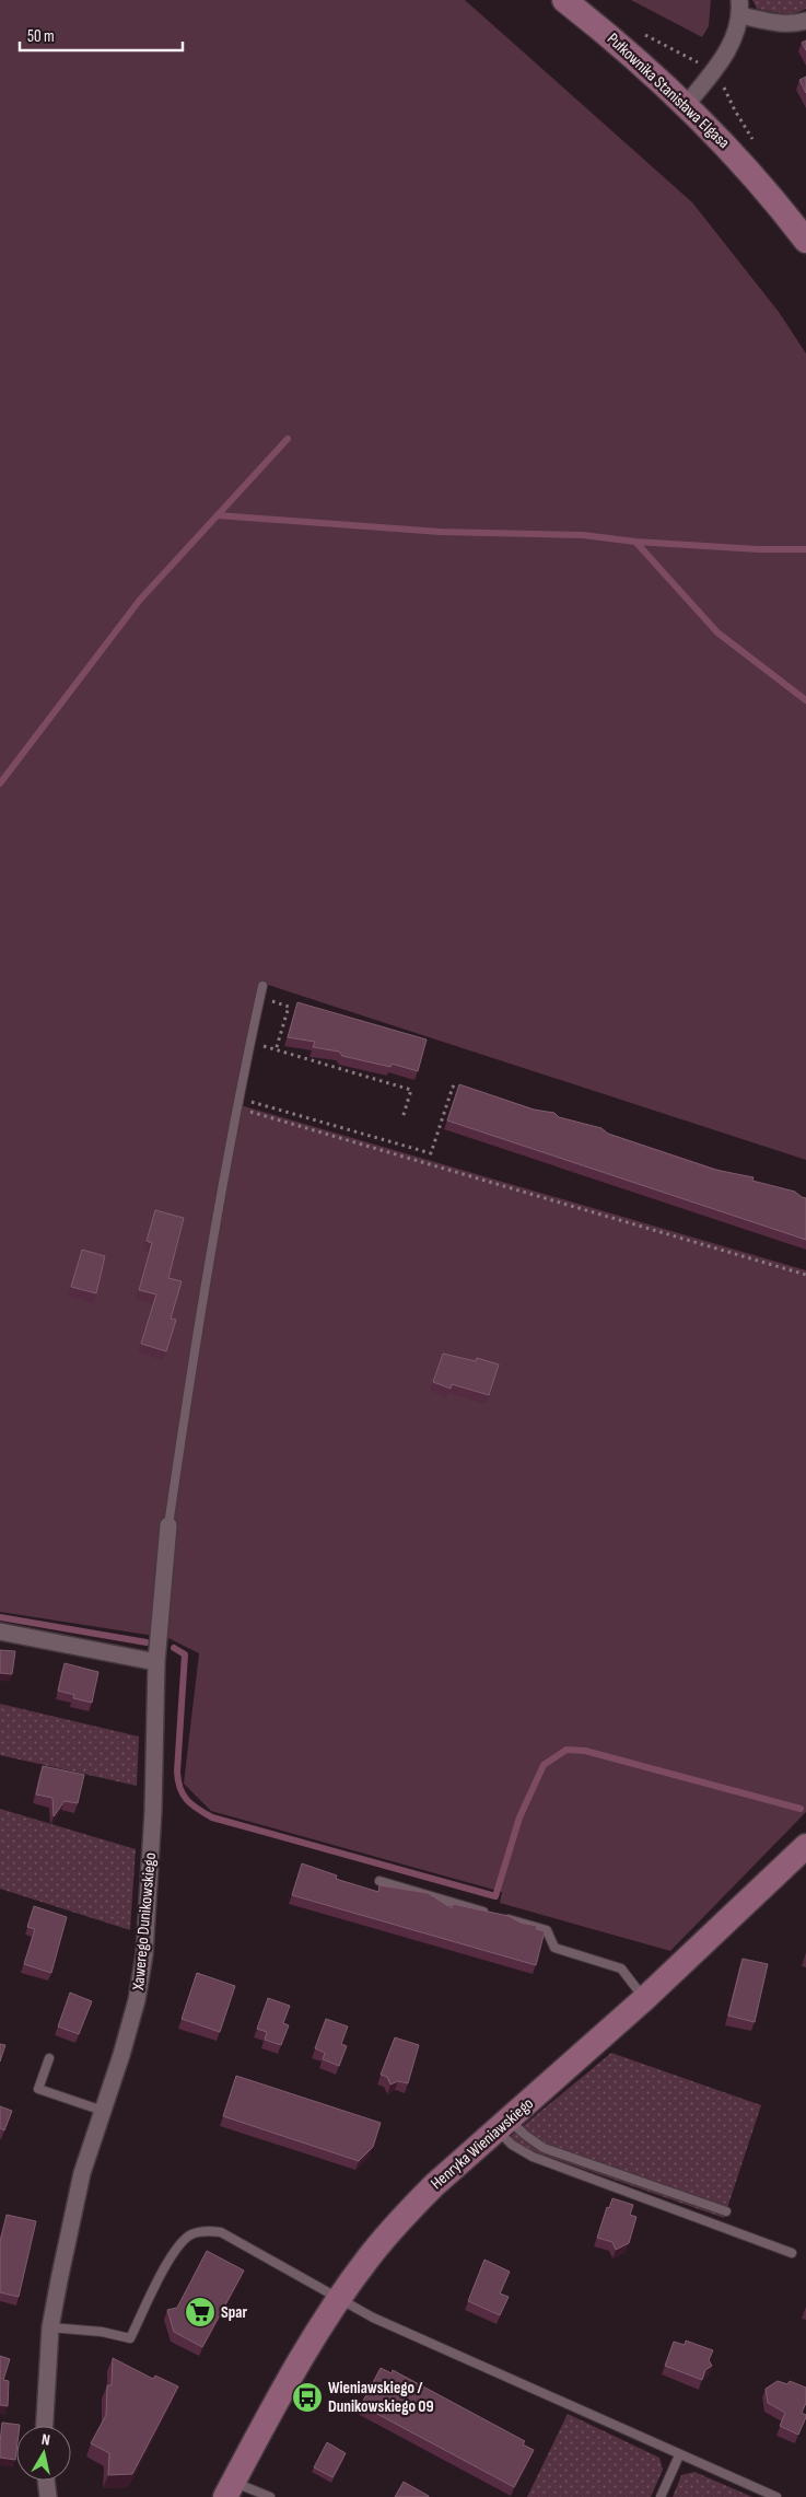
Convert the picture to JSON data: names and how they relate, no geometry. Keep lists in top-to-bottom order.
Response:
{
  "streets": {
    "street": ["Pułkownika Stanisława Elgasa", "Xawerego Dunikowskiego", "Henryka Wieniawskiego"]
  },
  "places": {
    "supermarket": ["Spar"],
    "bus stop": ["Wieniawskiego / Dunikowskiego 09"]
  },
  "scale_bar": "50 m",
  "north": "top"
}
